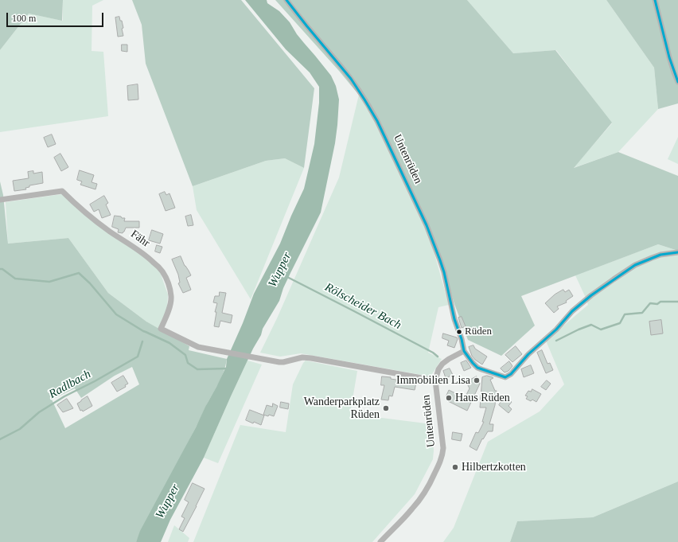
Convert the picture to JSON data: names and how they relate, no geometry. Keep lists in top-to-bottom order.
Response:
{
  "streets": {
    "street": ["Untenrüden", "Fähr"]
  },
  "crossings": [
    ["Untenrüden", "Fähr"]
  ],
  "water": ["Wupper", "Rölscheider Bach", "Radlbach"],
  "places": [
    "Rüden",
    "Immobilien Lisa",
    "Haus Rüden",
    "Wanderparkplatz Rüden",
    "Hilbertzkotten"
  ],
  "scale_bar": "100 m"
}
